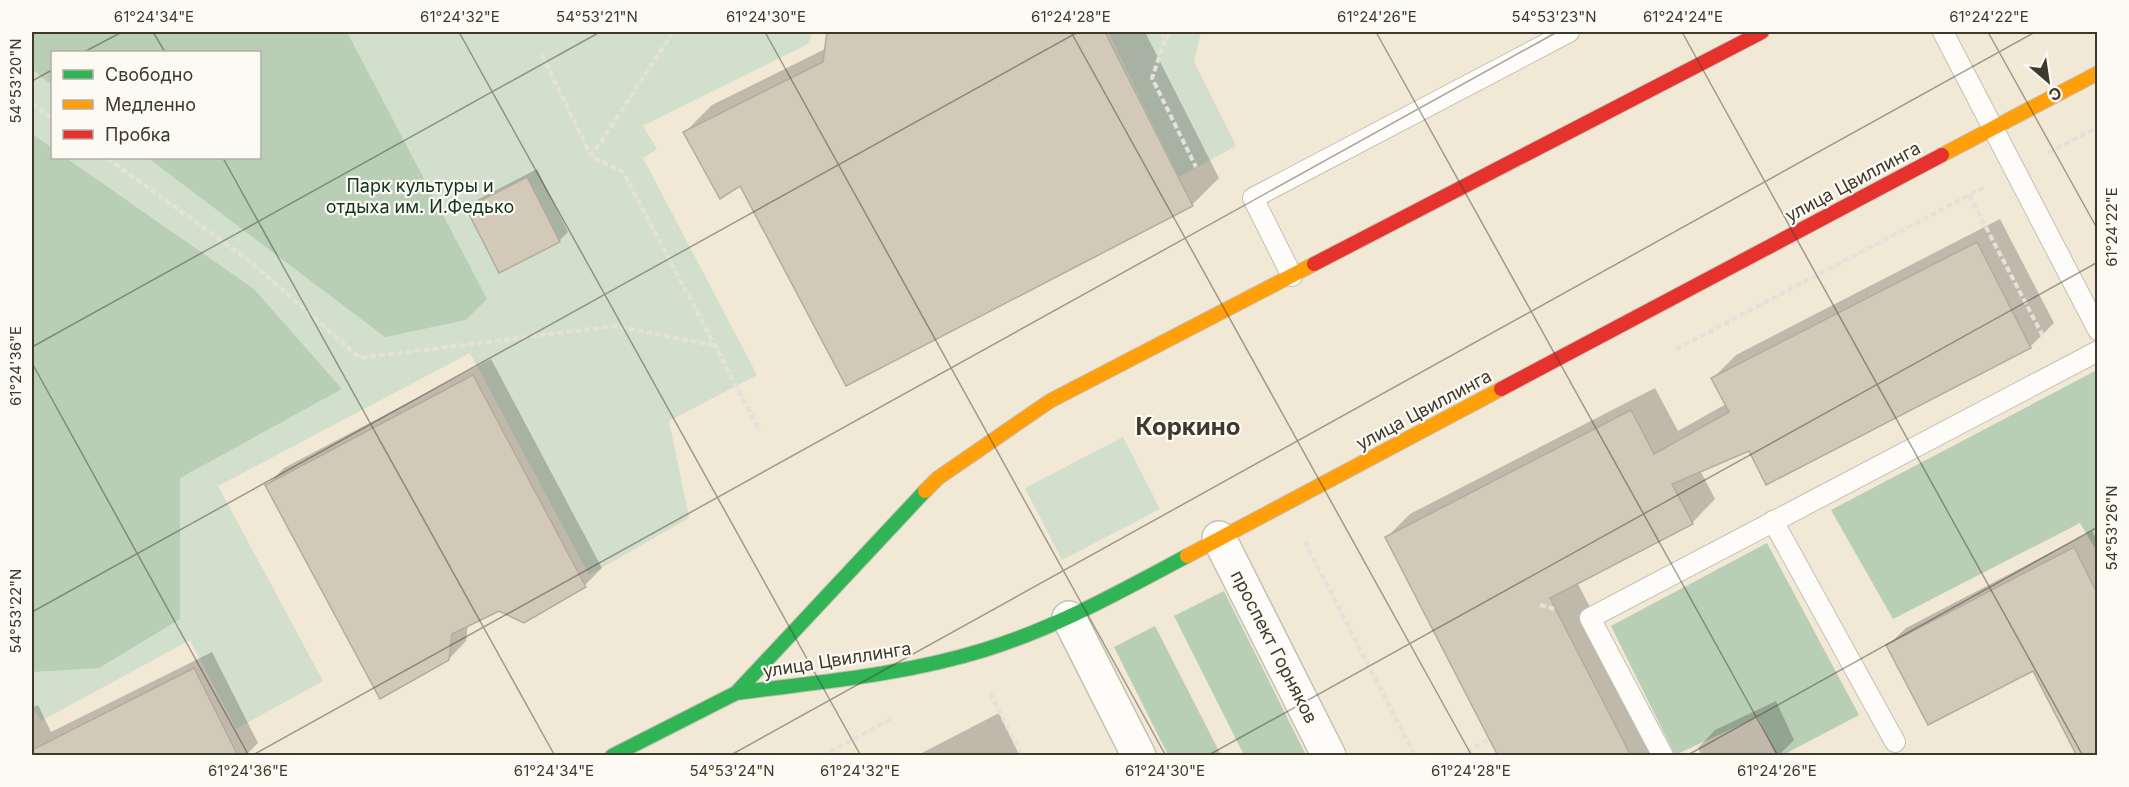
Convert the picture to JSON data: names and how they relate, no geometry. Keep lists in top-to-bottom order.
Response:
{
  "streets": {
    "street": ["улица Цвиллинга", "проспект Горняков"]
  },
  "crossings": [
    ["улица Цвиллинга", "проспект Горняков"]
  ],
  "districts": ["Коркино"],
  "parks": ["Парк культуры и отдыха им. И.Федько"],
  "legend": ["Свободно", "Медленно", "Пробка"],
  "north": "bottom right",
  "coordinates": [
    "61°24'34\"E",
    "61°24'32\"E",
    "54°53'21\"N",
    "61°24'30\"E",
    "61°24'28\"E",
    "61°24'26\"E",
    "54°53'23\"N",
    "61°24'24\"E",
    "61°24'22\"E",
    "54°53'20\"N",
    "61°24'36\"E",
    "54°53'26\"N",
    "54°53'22\"N",
    "54°53'24\"N"
  ]
}
